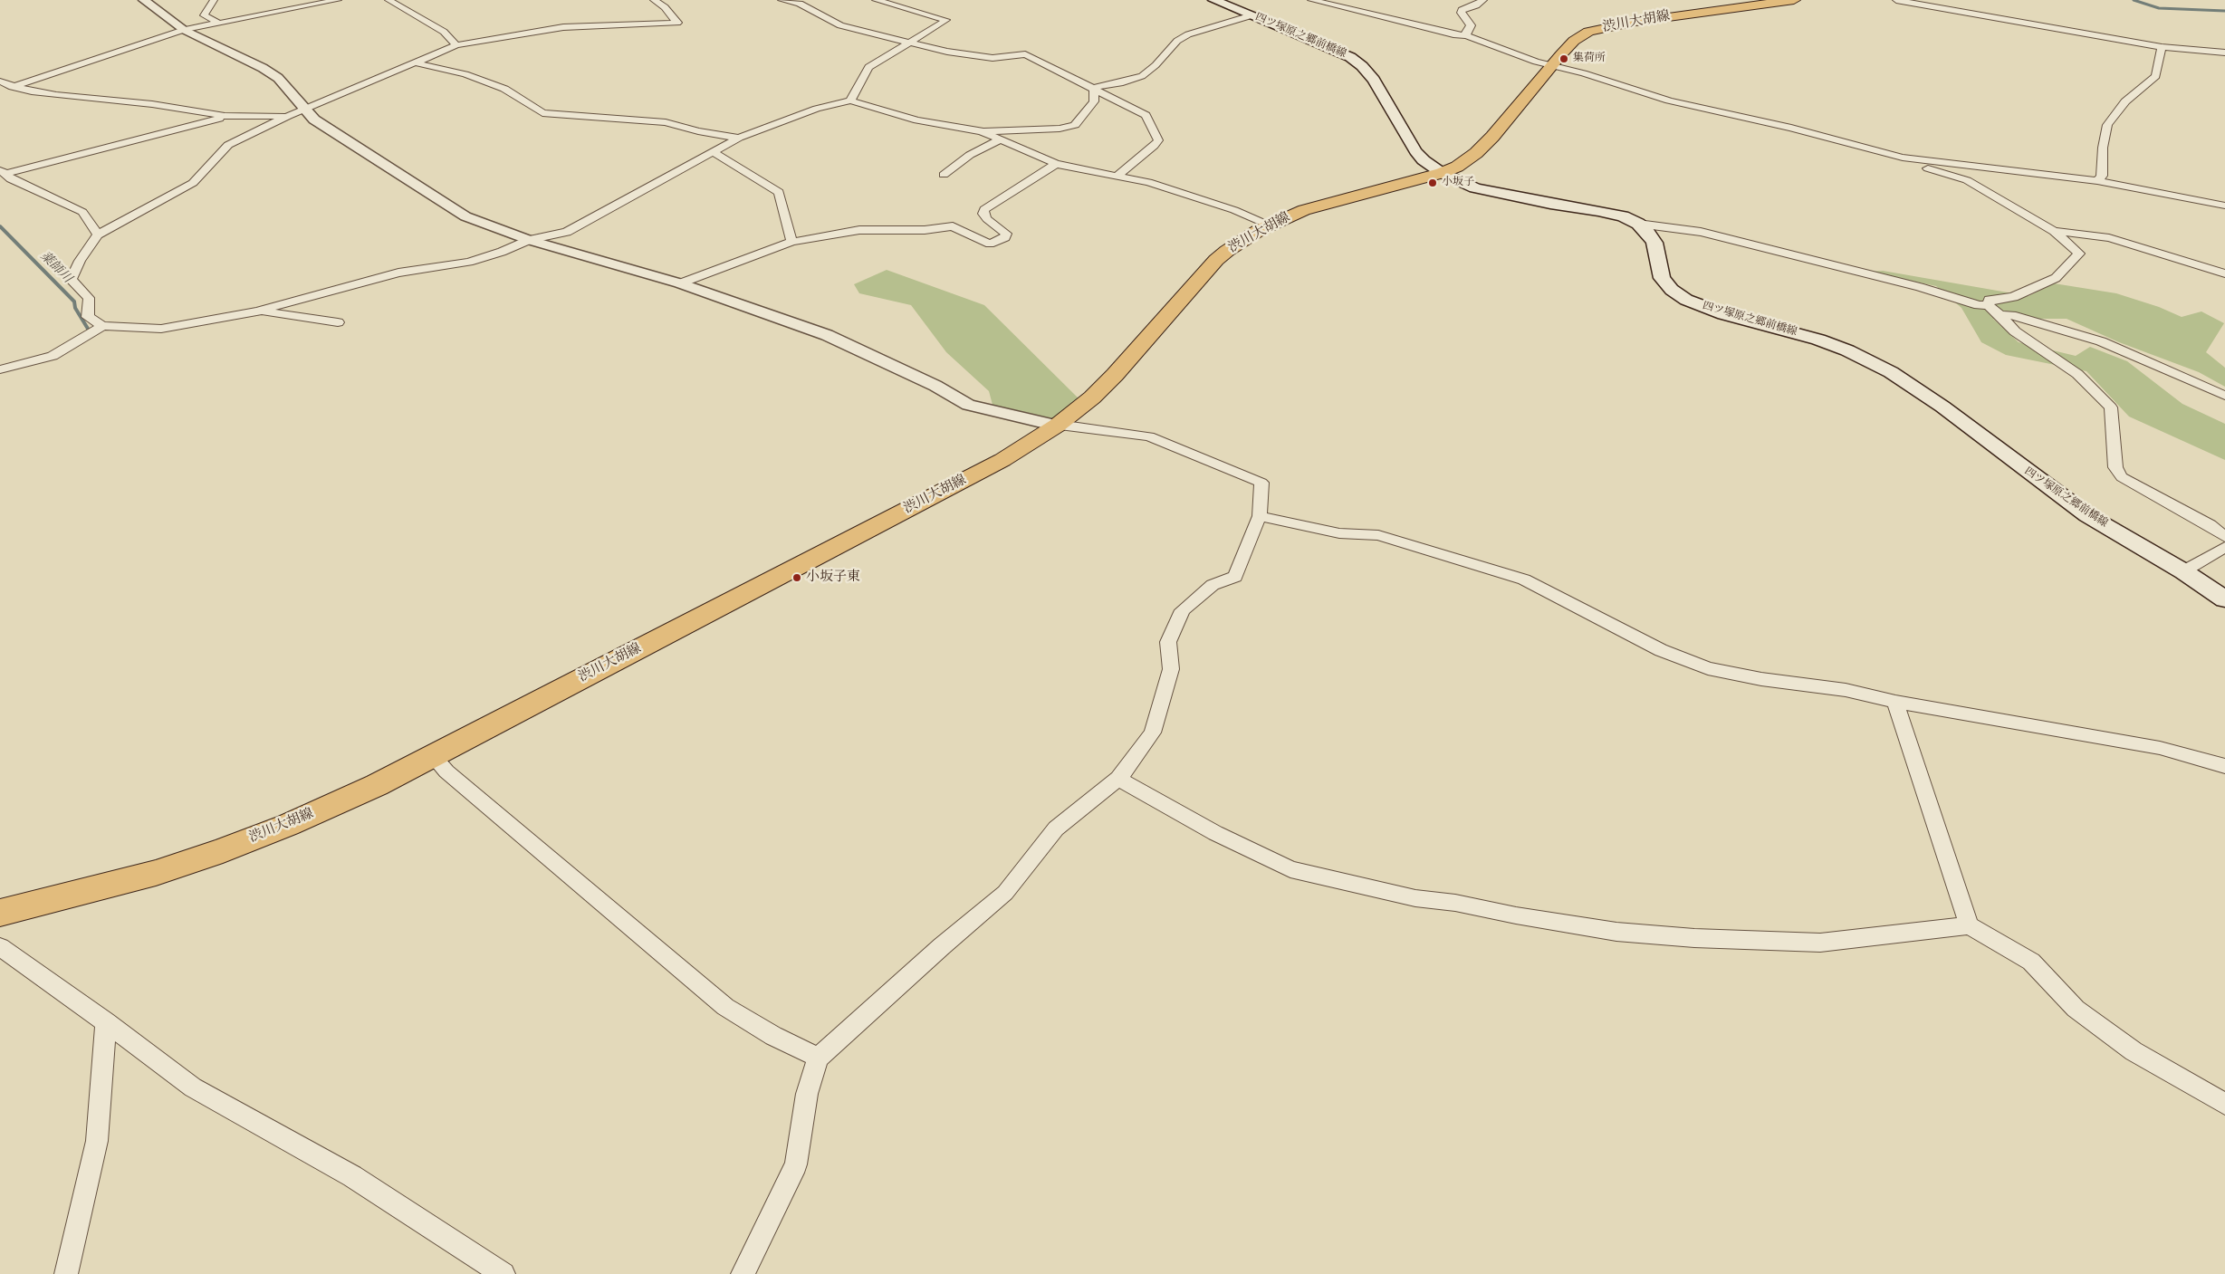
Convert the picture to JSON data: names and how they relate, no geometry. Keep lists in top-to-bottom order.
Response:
{
  "streets": {
    "main road": ["渋川大胡線", "四ツ塚原之郷前橋線"]
  },
  "crossings": [
    ["渋川大胡線", "四ツ塚原之郷前橋線"]
  ],
  "water": ["薬師川"],
  "places": ["集荷所", "小坂子", "小坂子東"]
}
